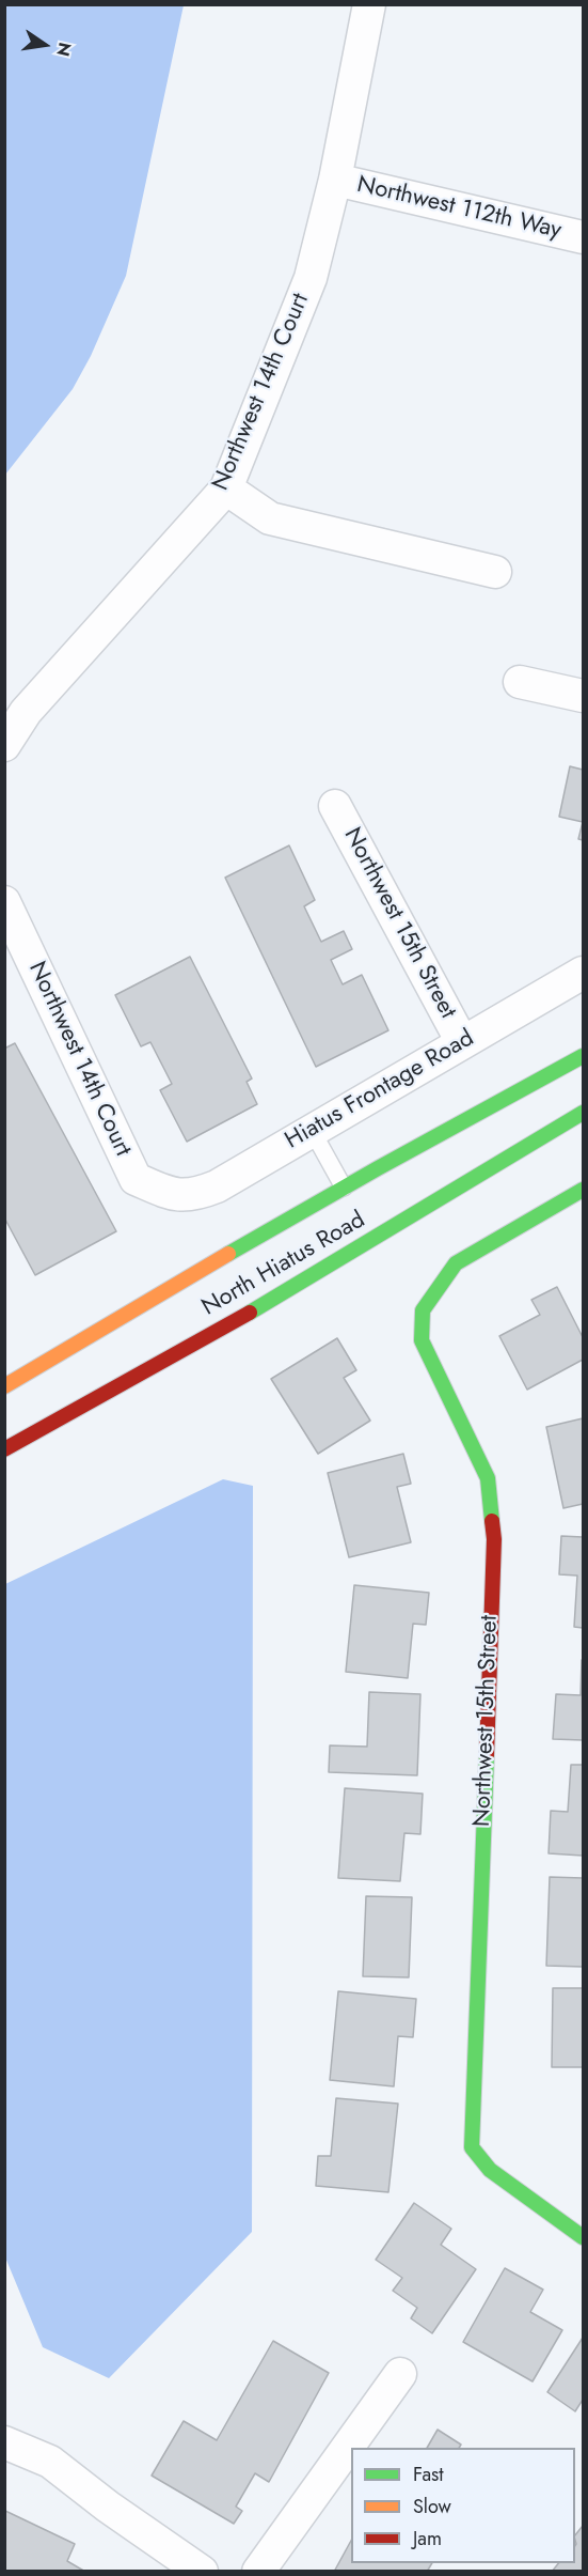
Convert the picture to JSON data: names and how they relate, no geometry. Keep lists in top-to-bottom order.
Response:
{
  "streets": {
    "main road": ["Northwest 15th Street", "North Hiatus Road"],
    "street": ["Northwest 112th Way", "Northwest 14th Court", "Hiatus Frontage Road"]
  },
  "crossings": [
    ["Northwest 112th Way", "Northwest 14th Court"],
    ["Northwest 14th Court", "Hiatus Frontage Road"],
    ["Northwest 15th Street", "Hiatus Frontage Road"]
  ],
  "legend": ["Fast", "Slow", "Jam"],
  "north": "right"
}
